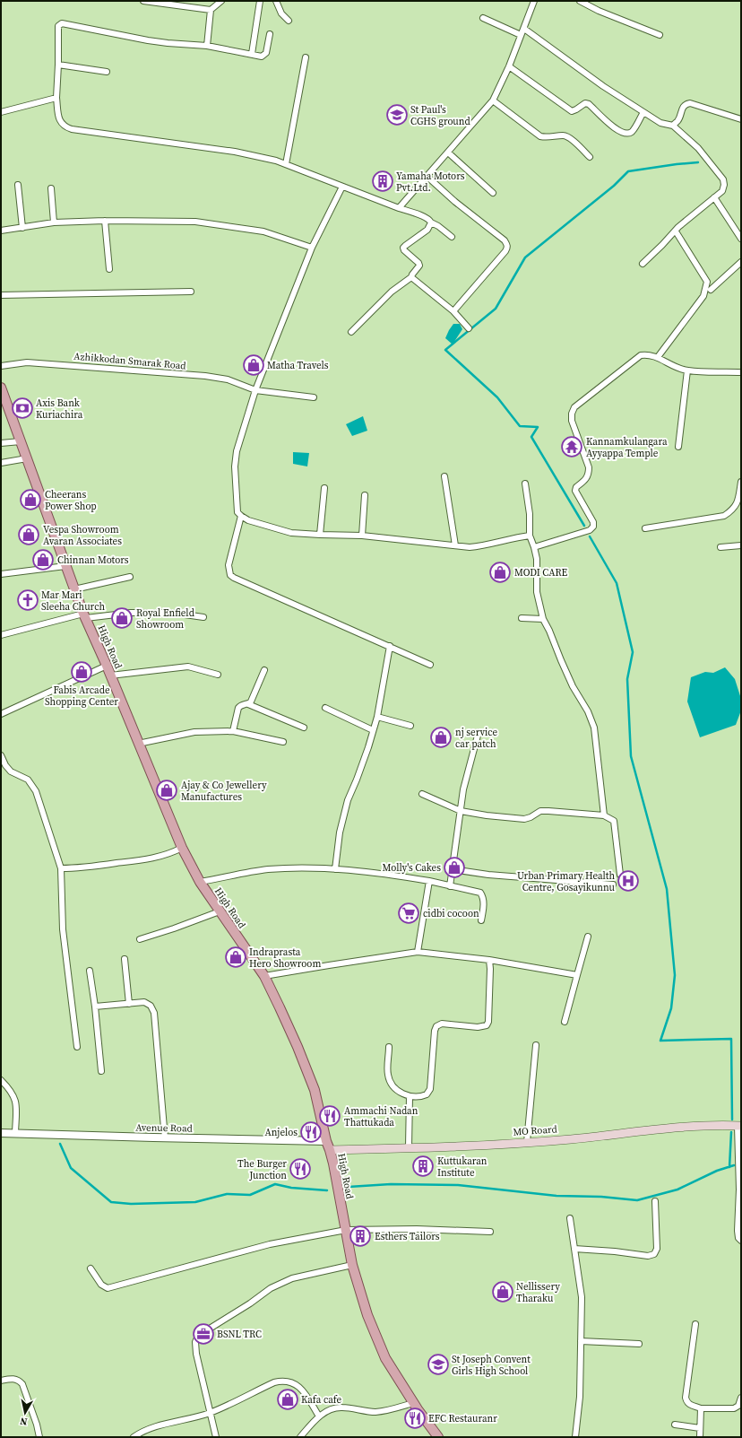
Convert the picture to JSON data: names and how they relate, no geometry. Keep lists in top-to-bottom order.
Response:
{
  "streets": {
    "main road": ["High Road", "MO Roard"],
    "street": ["Azhikkodan Smarak Road", "Avenue Road"]
  },
  "crossings": [
    ["High Road", "Avenue Road"],
    ["High Road", "MO Roard"]
  ],
  "places": {
    "school or university": ["St Paul's CGHS ground", "St Joseph Convent Girls High School"],
    "building": ["Yamaha Motors Pvt.Ltd.", "Kuttukaran Institute", "Esthers Tailors"],
    "shop": [
      "Matha Travels",
      "Cheerans Power Shop",
      "Vespa Showroom Avaran Associates",
      "Chinnan Motors",
      "MODI CARE",
      "Royal Enfield Showroom",
      "Fabis Arcade Shopping Center",
      "nj service car patch",
      "Ajay & Co Jewellery Manufactures",
      "Molly's Cakes",
      "Indraprasta Hero Showroom",
      "Nellissery Tharaku",
      "Kafa cafe"
    ],
    "bank": ["Axis Bank Kuriachira"],
    "temple": ["Kannamkulangara Ayyappa Temple"],
    "church": ["Mar Mari Sleeha Church"],
    "hospital": ["Urban Primary Health Centre, Gosayikunnu"],
    "supermarket": ["cidbi cocoon"],
    "restaurant": [
      "Ammachi Nadan Thattukada",
      "Anjelos",
      "The Burger Junction",
      "EFC Restauranr"
    ],
    "office": ["BSNL TRC"]
  },
  "north": "bottom"
}
